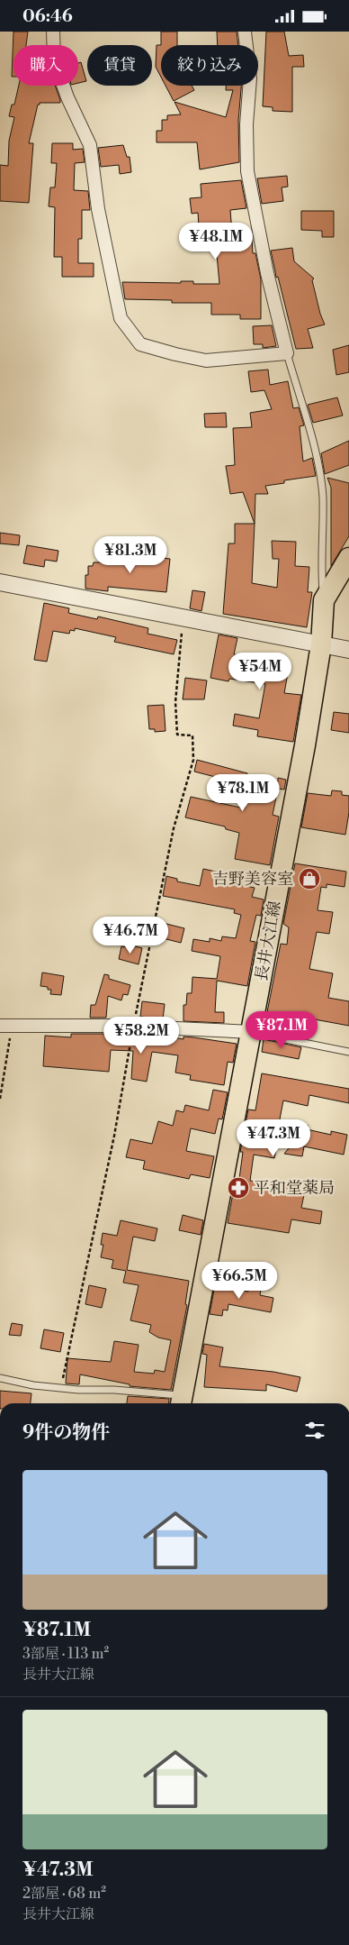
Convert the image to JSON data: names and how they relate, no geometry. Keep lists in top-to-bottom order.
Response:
{
  "streets": {
    "main road": ["長井大江線"]
  },
  "places": {
    "shop": ["吉野美容室"],
    "pharmacy": ["平和堂薬局"]
  },
  "page": {
    "status": "06:46",
    "chip": ["購入", "賃貸", "絞り込み"],
    "price": [
      "¥48.1M",
      "¥81.3M",
      "¥54M",
      "¥78.1M",
      "¥46.7M",
      "¥87.1M",
      "¥58.2M",
      "¥47.3M",
      "¥66.5M"
    ],
    "heading": "9件の物件",
    "list": [
      {
        "name": "¥87.1M",
        "note": "3部屋 · 113 m² · 長井大江線"
      },
      {
        "name": "¥47.3M",
        "note": "2部屋 · 68 m² · 長井大江線"
      }
    ]
  }
}
